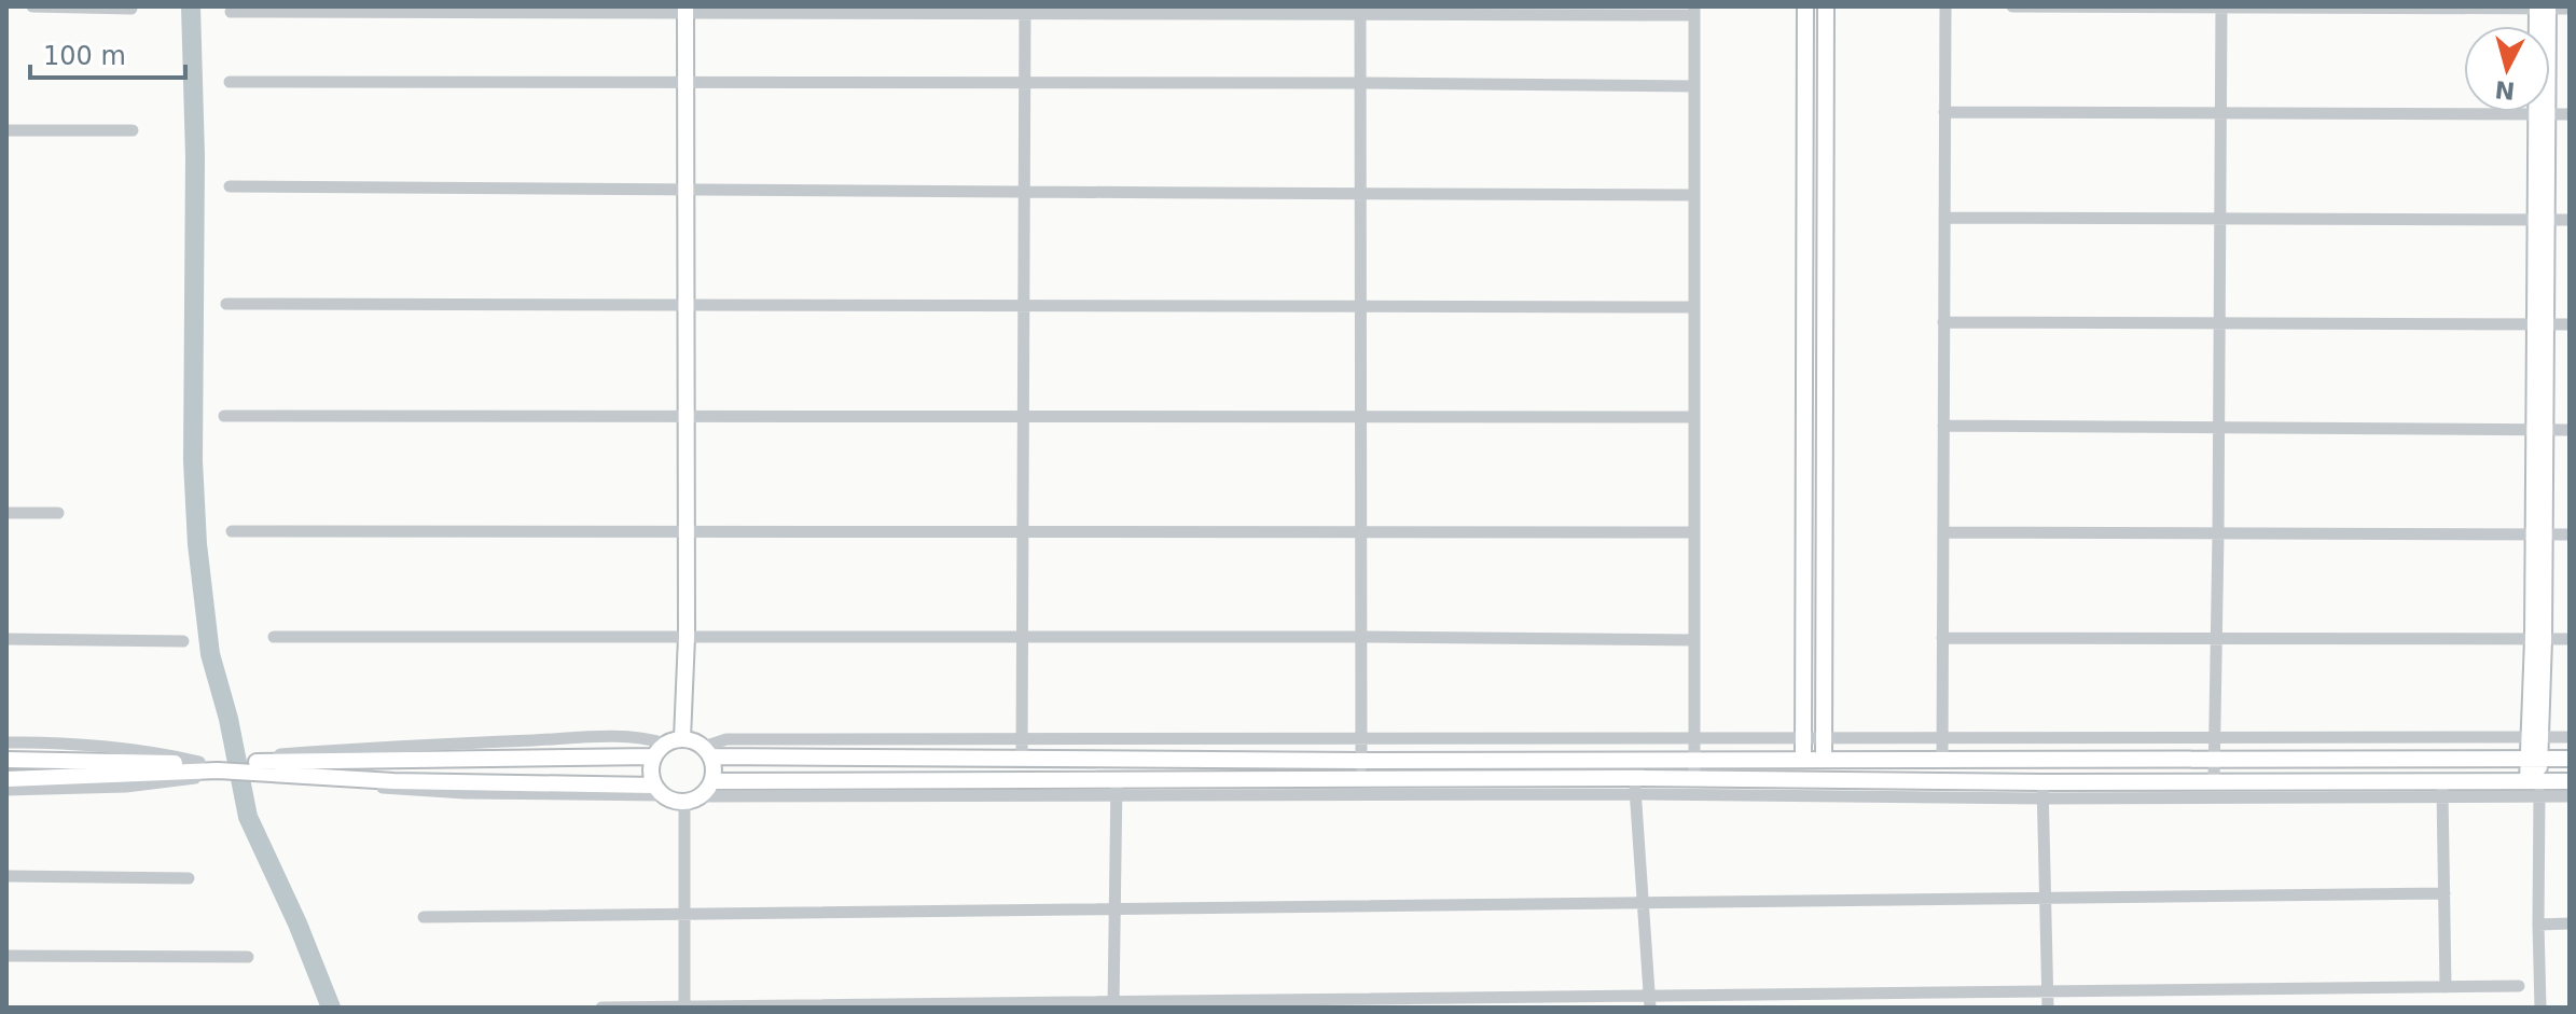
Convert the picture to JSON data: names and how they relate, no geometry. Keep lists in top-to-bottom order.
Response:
{
  "scale_bar": "100 m",
  "north": "bottom"
}
